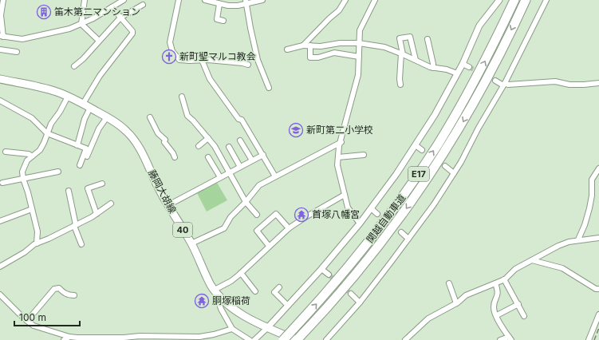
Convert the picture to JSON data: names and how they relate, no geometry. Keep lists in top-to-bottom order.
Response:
{
  "streets": {
    "highway": ["E17", "関越自動車道"],
    "main road": ["藤岡大胡線", "40"]
  },
  "crossings": [
    ["藤岡大胡線", "関越自動車道"]
  ],
  "places": {
    "building": ["笛木第二マンション"],
    "church": ["新町聖マルコ教会"],
    "school or university": ["新町第二小学校"],
    "temple": ["首塚八幡宮", "胴塚稲荷"]
  },
  "scale_bar": "100 m"
}
